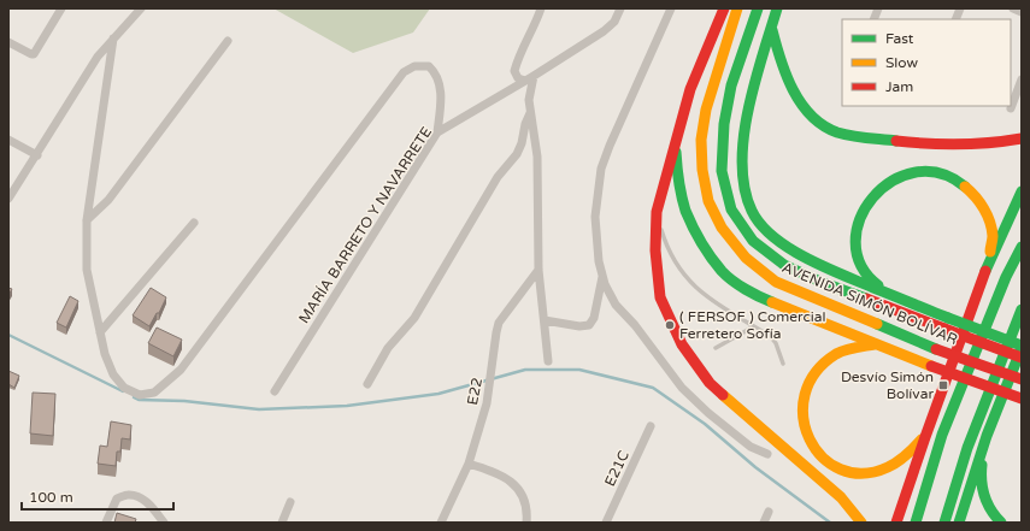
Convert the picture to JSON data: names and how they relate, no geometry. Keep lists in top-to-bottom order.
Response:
{
  "streets": {
    "highway": ["AVENIDA SIMÓN BOLÍVAR"],
    "street": ["MARÍA BARRETO Y NAVARRETE", "E22", "E21C"]
  },
  "places": {
    "other": ["( FERSOF ) Comercial Ferretero Sofía"],
    "transit": ["Desvío Simón Bolívar"]
  },
  "legend": ["Fast", "Slow", "Jam"],
  "scale_bar": "100 m"
}
